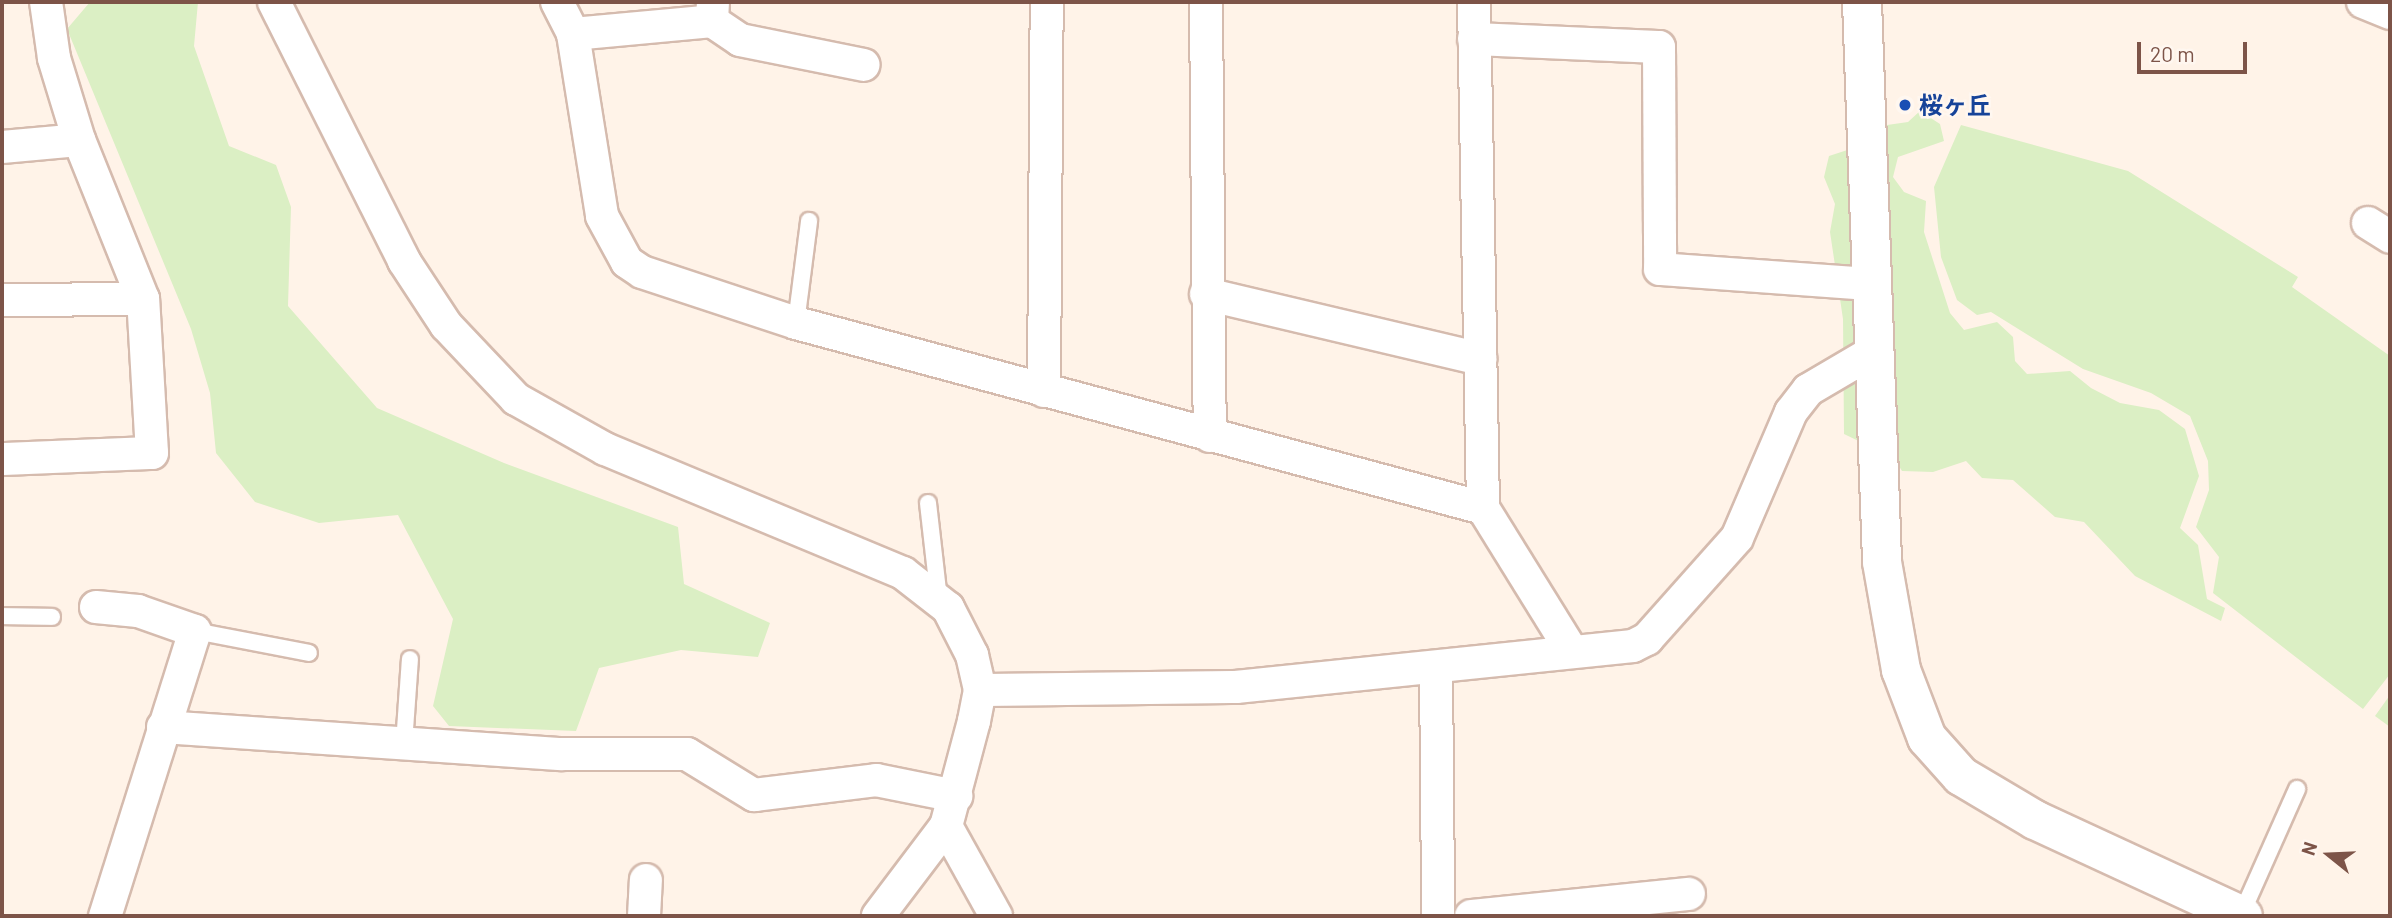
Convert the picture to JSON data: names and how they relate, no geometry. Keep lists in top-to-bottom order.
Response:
{
  "places": ["桜ヶ丘"],
  "scale_bar": "20 m",
  "north": "left"
}
